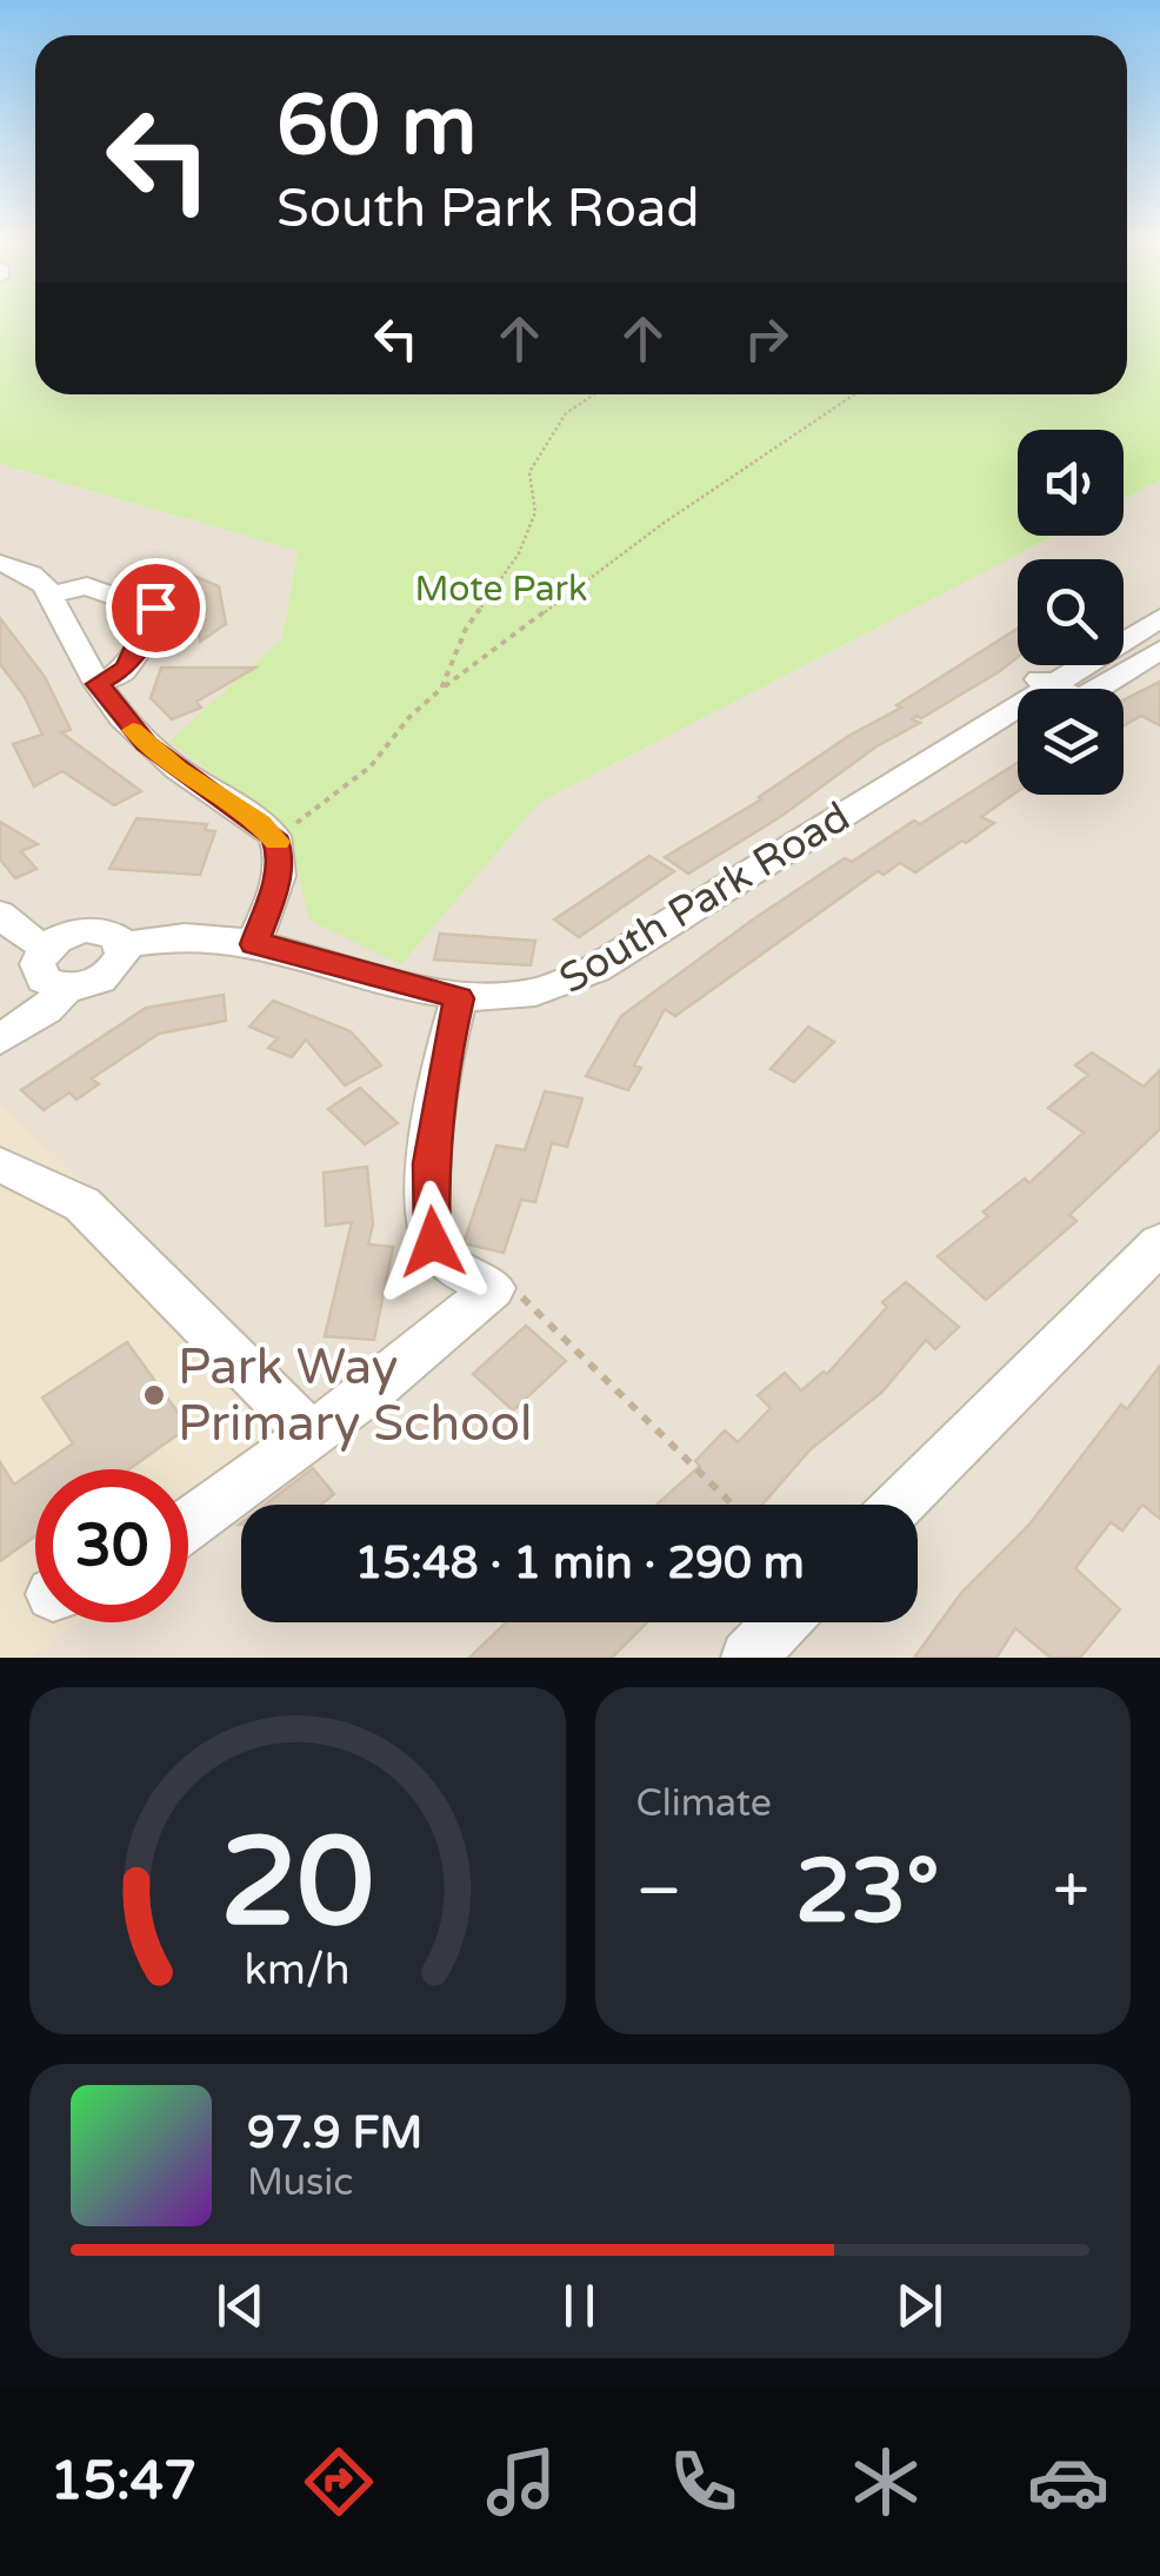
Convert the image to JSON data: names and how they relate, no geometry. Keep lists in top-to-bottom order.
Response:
{
  "streets": {
    "street": ["South Park Road"]
  },
  "parks": ["Mote Park"],
  "places": ["Park Way Primary School"],
  "page": {
    "turn": ["60 m", "South Park Road"],
    "limit": "30",
    "trip": "15:48 · 1 min · 290 m",
    "tile": "Climate",
    "heat": ["−", "23°", "+"],
    "song": ["97.9 FM", "Music"],
    "tabs": "15:47",
    "gauge": ["20", "km/h"]
  }
}
